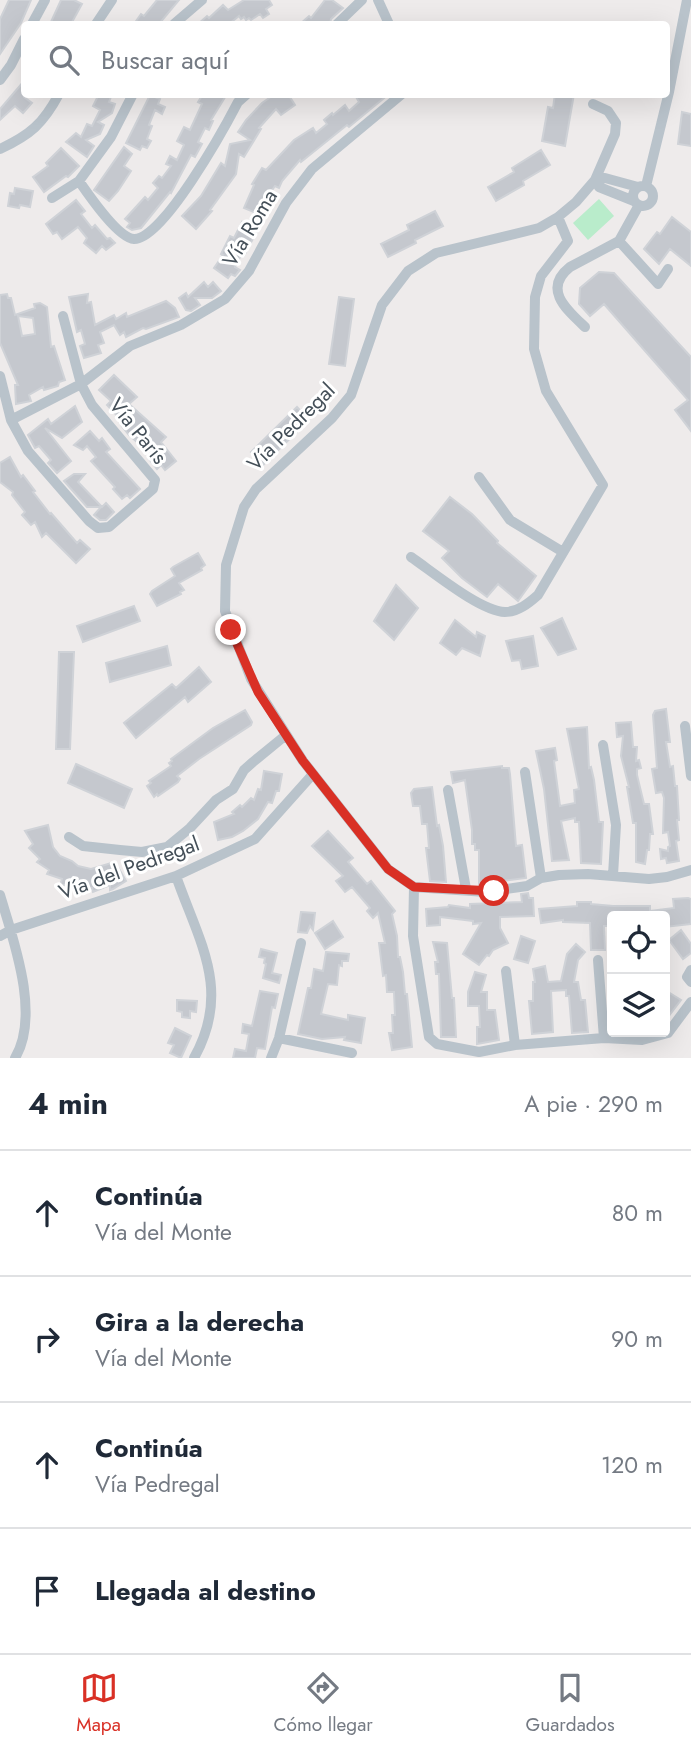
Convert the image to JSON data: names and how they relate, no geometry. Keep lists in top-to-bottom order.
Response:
{
  "streets": {
    "street": [
      "Vía Roma",
      "Vía Pedregal",
      "Vía París",
      "Vía del Pedregal"
    ]
  },
  "crossings": [
    ["Vía Roma", "Vía París"],
    ["Vía Pedregal", "Vía del Pedregal"]
  ],
  "page": {
    "search": "Buscar aquí",
    "heading": ["4 min", "A pie · 290 m"],
    "list": [
      ["Continúa", "Vía del Monte", "80 m"],
      ["Gira a la derecha", "Vía del Monte", "90 m"],
      ["Continúa", "Vía Pedregal", "120 m"],
      "Llegada al destino"
    ],
    "nav": ["Mapa", "Cómo llegar", "Guardados"]
  }
}
